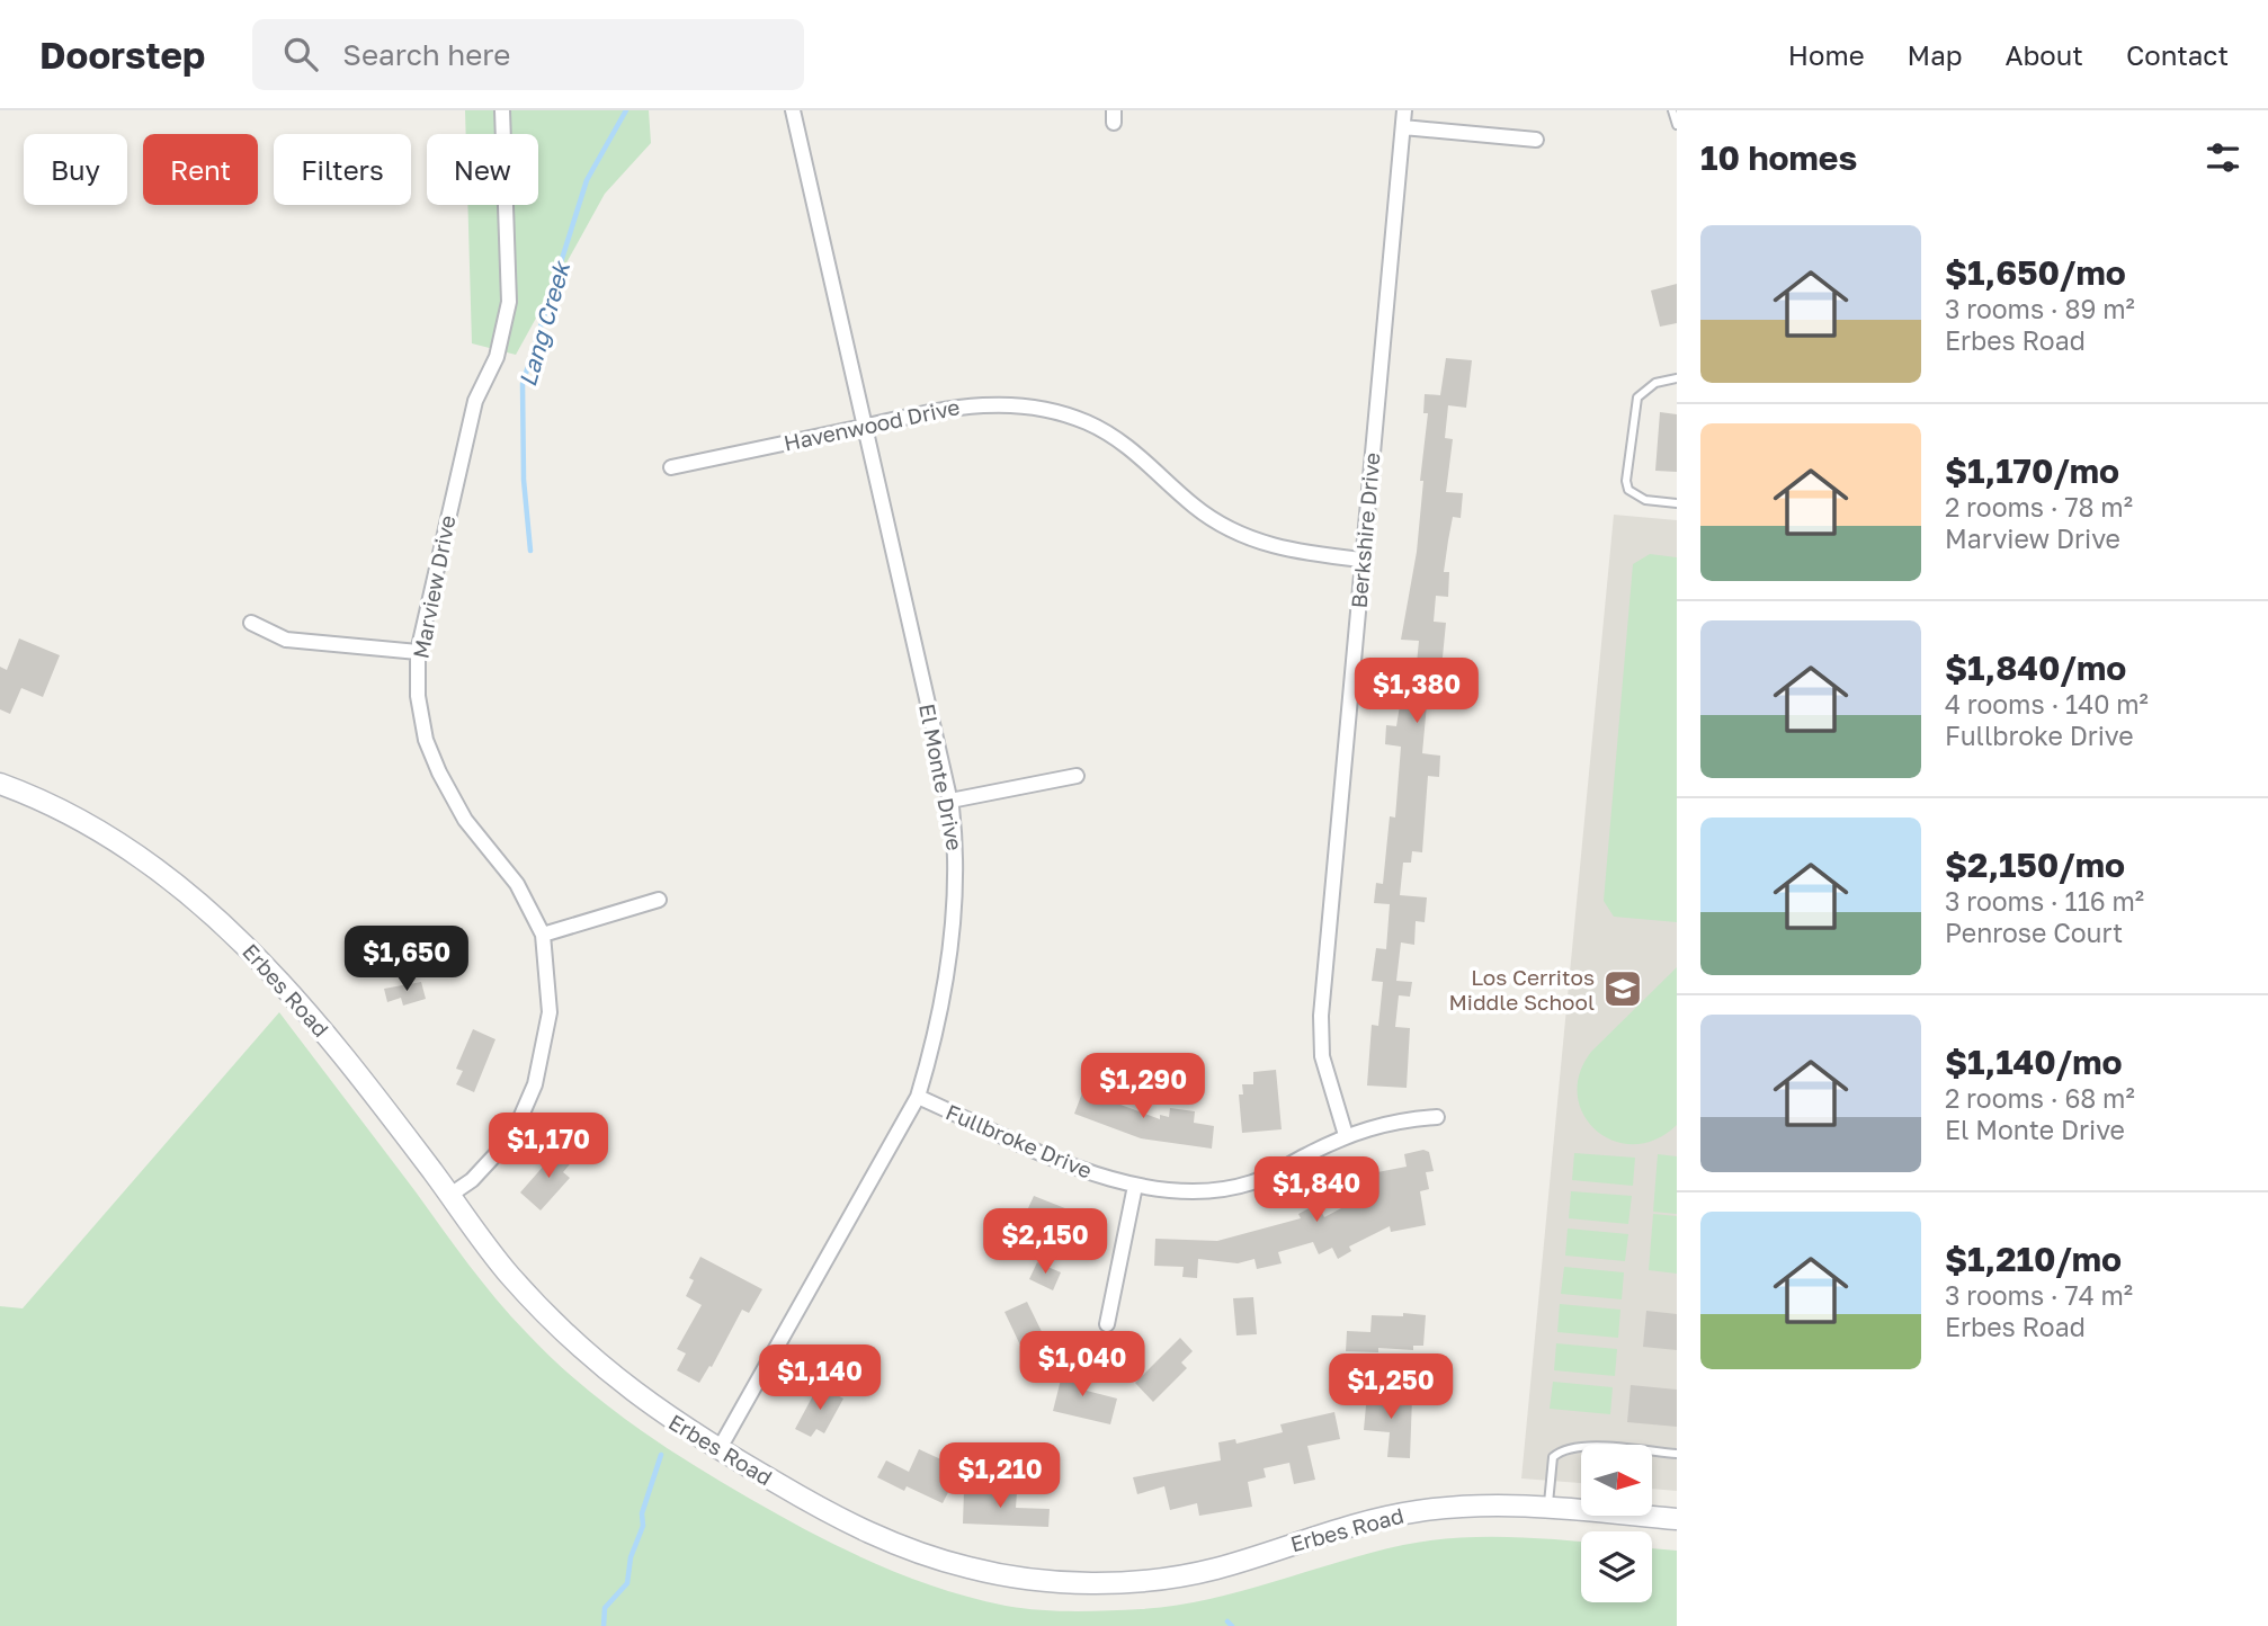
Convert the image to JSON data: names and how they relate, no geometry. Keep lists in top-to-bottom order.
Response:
{
  "streets": {
    "main road": ["Erbes Road"],
    "street": [
      "Havenwood Drive",
      "Berkshire Drive",
      "Marview Drive",
      "El Monte Drive",
      "Fullbroke Drive"
    ]
  },
  "crossings": [
    ["Havenwood Drive", "Berkshire Drive"],
    ["Havenwood Drive", "El Monte Drive"],
    ["Berkshire Drive", "Fullbroke Drive"],
    ["Marview Drive", "Erbes Road"],
    ["El Monte Drive", "Erbes Road"],
    ["El Monte Drive", "Fullbroke Drive"]
  ],
  "water": ["Lang Creek"],
  "places": {
    "school or university": ["Los Cerritos Middle School"]
  },
  "north": "right",
  "page": {
    "header": "Doorstep",
    "search": "Search here",
    "nav": [
      "Home",
      "Map",
      "About",
      "Contact"
    ],
    "heading": "10 homes",
    "chip": [
      "Buy",
      "Rent",
      "Filters",
      "New"
    ],
    "list": [
      {
        "name": "$1,650/mo",
        "note": "3 rooms · 89 m² · Erbes Road"
      },
      {
        "name": "$1,170/mo",
        "note": "2 rooms · 78 m² · Marview Drive"
      },
      {
        "name": "$1,840/mo",
        "note": "4 rooms · 140 m² · Fullbroke Drive"
      },
      {
        "name": "$2,150/mo",
        "note": "3 rooms · 116 m² · Penrose Court"
      },
      {
        "name": "$1,140/mo",
        "note": "2 rooms · 68 m² · El Monte Drive"
      },
      {
        "name": "$1,210/mo",
        "note": "3 rooms · 74 m² · Erbes Road"
      }
    ],
    "price": [
      "$1,380",
      "$1,650",
      "$1,290",
      "$1,170",
      "$1,840",
      "$2,150",
      "$1,040",
      "$1,140",
      "$1,250",
      "$1,210"
    ]
  }
}
